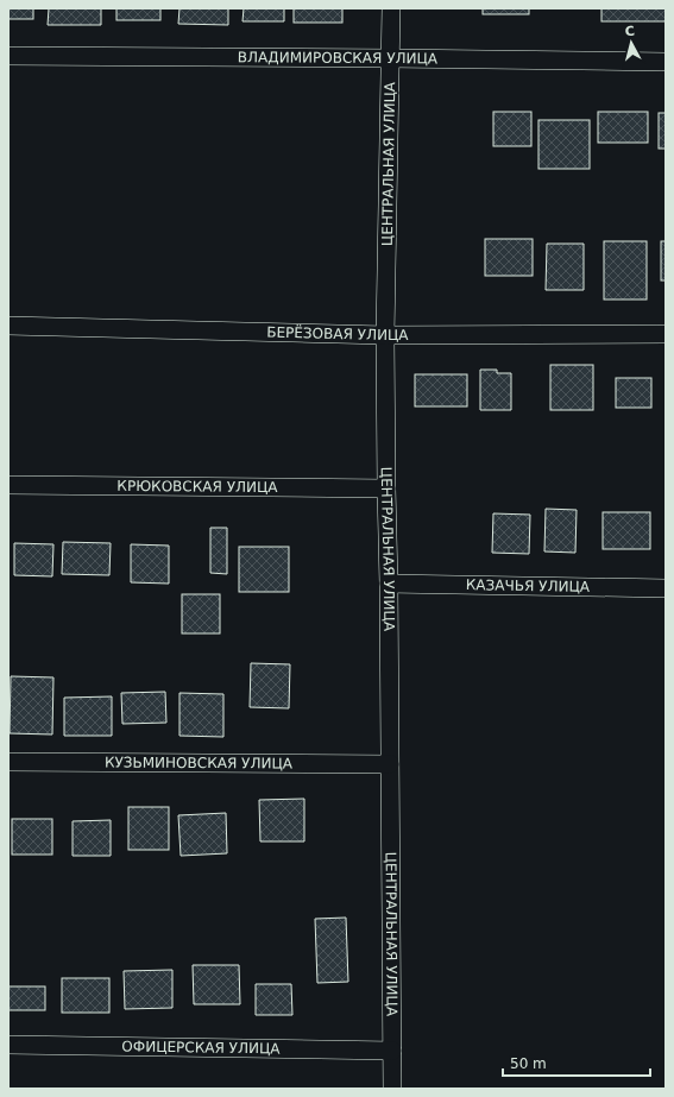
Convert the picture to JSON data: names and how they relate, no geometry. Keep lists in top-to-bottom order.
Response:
{
  "streets": {
    "street": [
      "ВЛАДИМИРОВСКАЯ УЛИЦА",
      "ЦЕНТРАЛЬНАЯ УЛИЦА",
      "БЕРЁЗОВАЯ УЛИЦА",
      "КРЮКОВСКАЯ УЛИЦА",
      "КАЗАЧЬЯ УЛИЦА",
      "КУЗЬМИНОВСКАЯ УЛИЦА",
      "ОФИЦЕРСКАЯ УЛИЦА"
    ]
  },
  "crossings": [
    ["ВЛАДИМИРОВСКАЯ УЛИЦА", "ЦЕНТРАЛЬНАЯ УЛИЦА"],
    ["ЦЕНТРАЛЬНАЯ УЛИЦА", "БЕРЁЗОВАЯ УЛИЦА"],
    ["ЦЕНТРАЛЬНАЯ УЛИЦА", "КРЮКОВСКАЯ УЛИЦА"],
    ["ЦЕНТРАЛЬНАЯ УЛИЦА", "КАЗАЧЬЯ УЛИЦА"],
    ["ЦЕНТРАЛЬНАЯ УЛИЦА", "КУЗЬМИНОВСКАЯ УЛИЦА"],
    ["ЦЕНТРАЛЬНАЯ УЛИЦА", "ОФИЦЕРСКАЯ УЛИЦА"]
  ],
  "scale_bar": "50 m",
  "north": "top"
}
